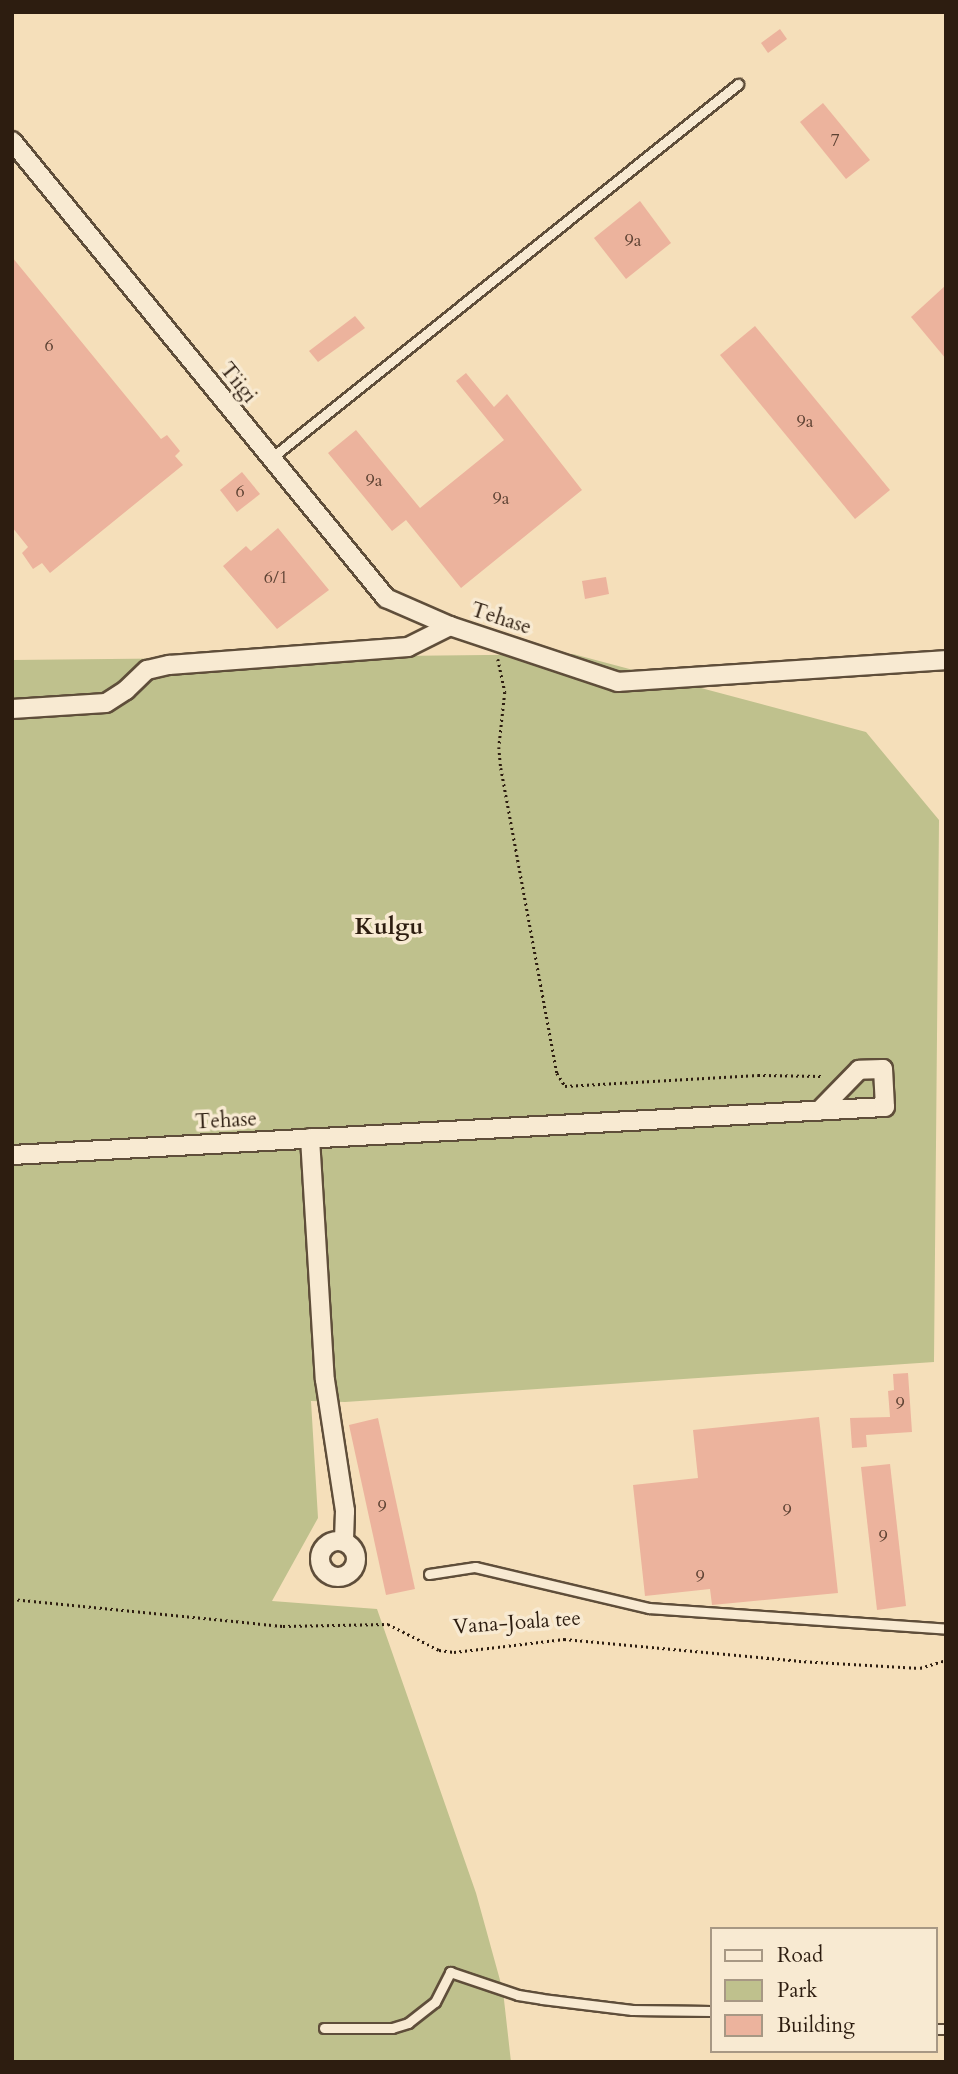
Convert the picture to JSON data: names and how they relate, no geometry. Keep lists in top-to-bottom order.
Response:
{
  "streets": {
    "street": ["Tiigi", "Tehase"],
    "path": ["Vana-Joala tee"]
  },
  "crossings": [
    ["Tiigi", "Tehase"]
  ],
  "districts": ["Kulgu"],
  "house_numbers": [
    "7",
    "9a",
    "6",
    "9a",
    "9a",
    "6",
    "9a",
    "6/1",
    "9",
    "9",
    "9",
    "9",
    "9"
  ],
  "legend": ["Road", "Park", "Building"]
}
